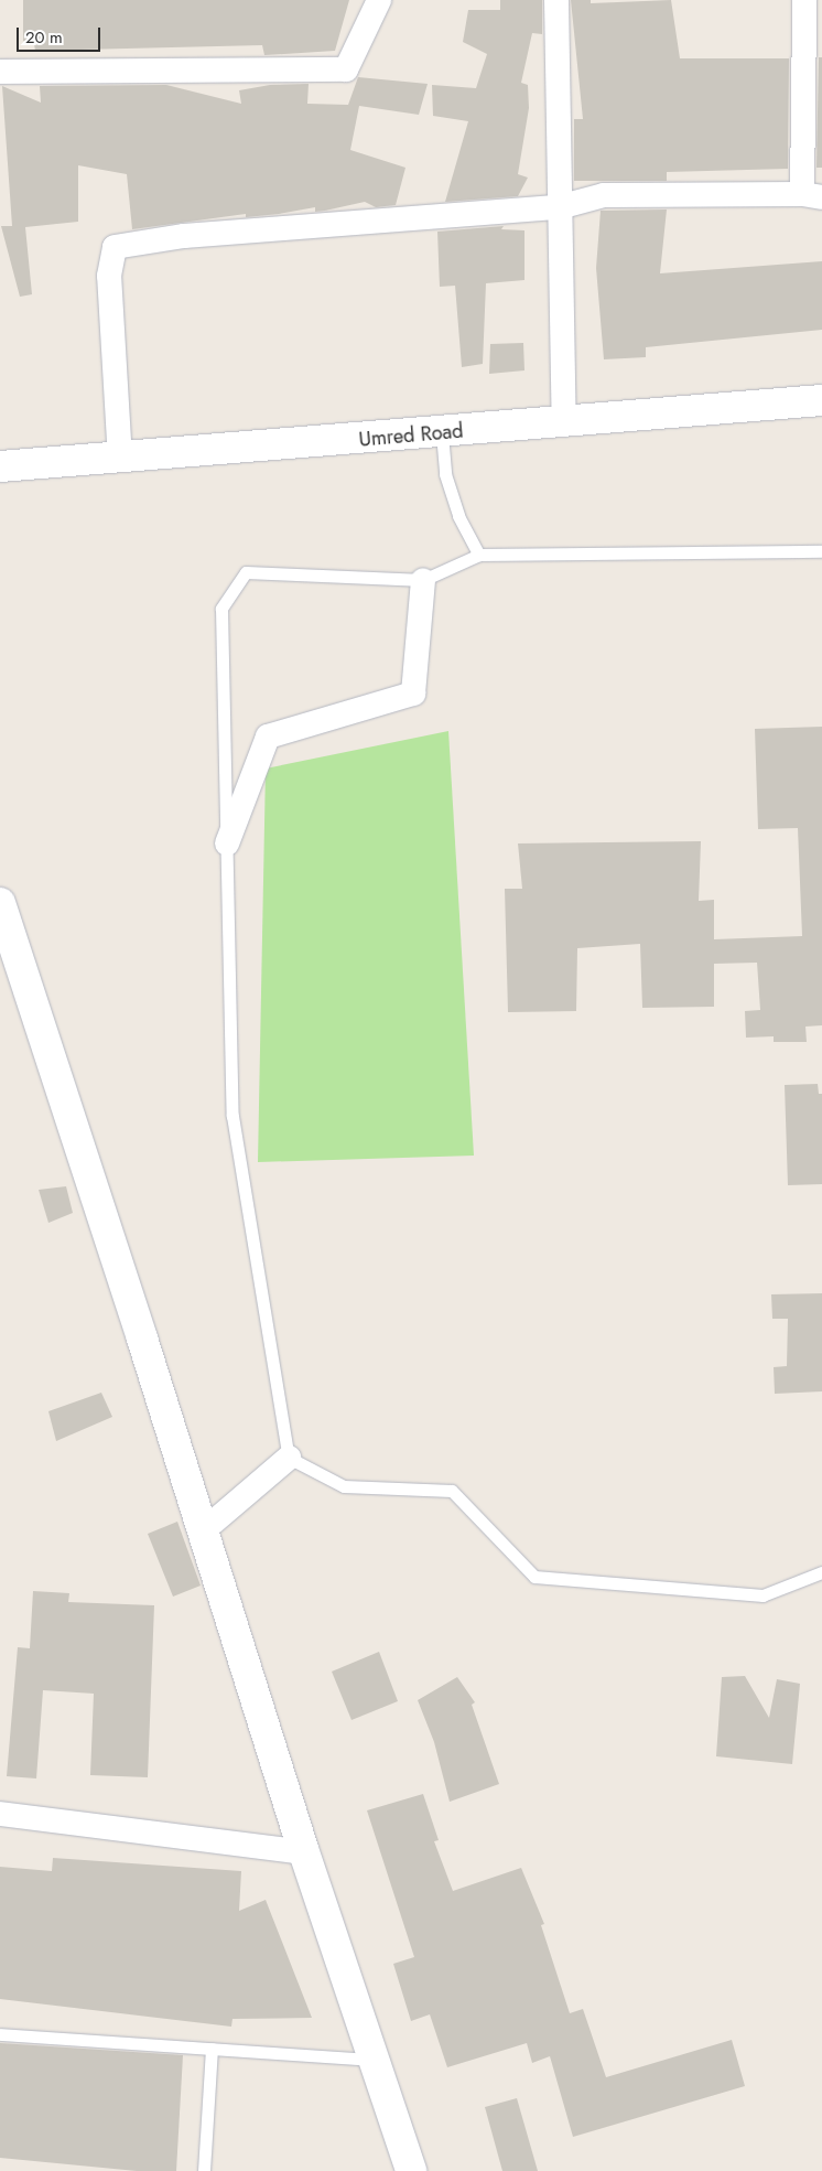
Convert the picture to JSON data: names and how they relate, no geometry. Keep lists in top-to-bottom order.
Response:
{
  "streets": {
    "street": ["Umred Road"]
  },
  "scale_bar": "20 m"
}
